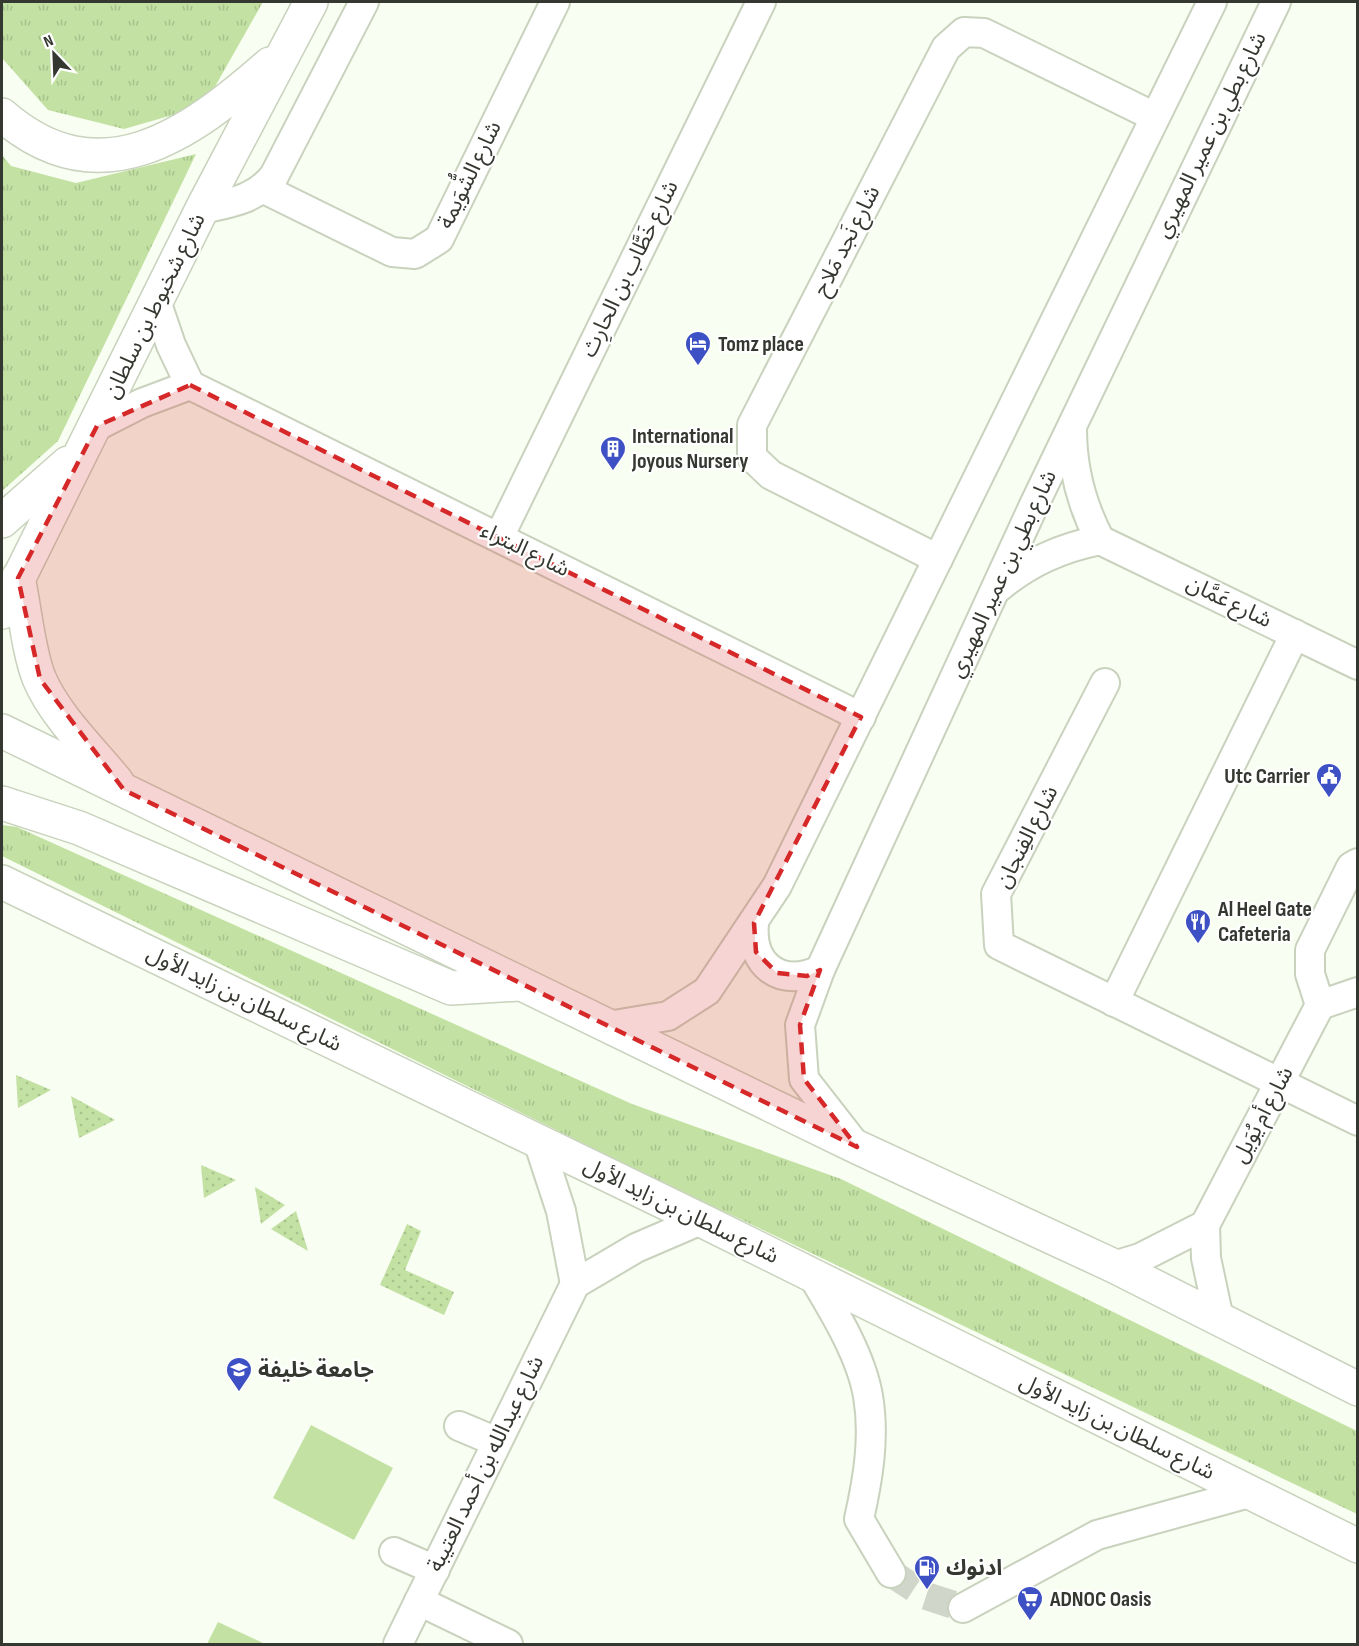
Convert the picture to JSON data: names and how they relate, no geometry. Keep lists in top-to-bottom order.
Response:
{
  "streets": {
    "main road": ["شارع شخبوط بن سلطان", "شارع سلطان بن زايد الأول"],
    "street": [
      "شارع بطي بن عمير المهيري",
      "شارع الشُّوَيمة",
      "شارع نَجد مَلاح",
      "شارع خَطَّاب بن الحارِث",
      "شارع البتراء",
      "شارع عَمَّان",
      "شارع الفِنجان",
      "شارع أم يُوَيل",
      "شارع عبدالله بن أحمد العتيبة"
    ]
  },
  "crossings": [
    ["شارع خَطَّاب بن الحارِث", "شارع البتراء"],
    ["شارع الفِنجان", "شارع أم يُوَيل"]
  ],
  "places": {
    "hotel": ["Tomz place"],
    "building": ["International Joyous Nursery"],
    "public building": ["Utc Carrier"],
    "restaurant": ["Al Heel Gate Cafeteria"],
    "school or university": ["جامعة خليفة"],
    "fuel station": ["ادنوك"],
    "supermarket": ["ADNOC Oasis"]
  },
  "north": "top left"
}
